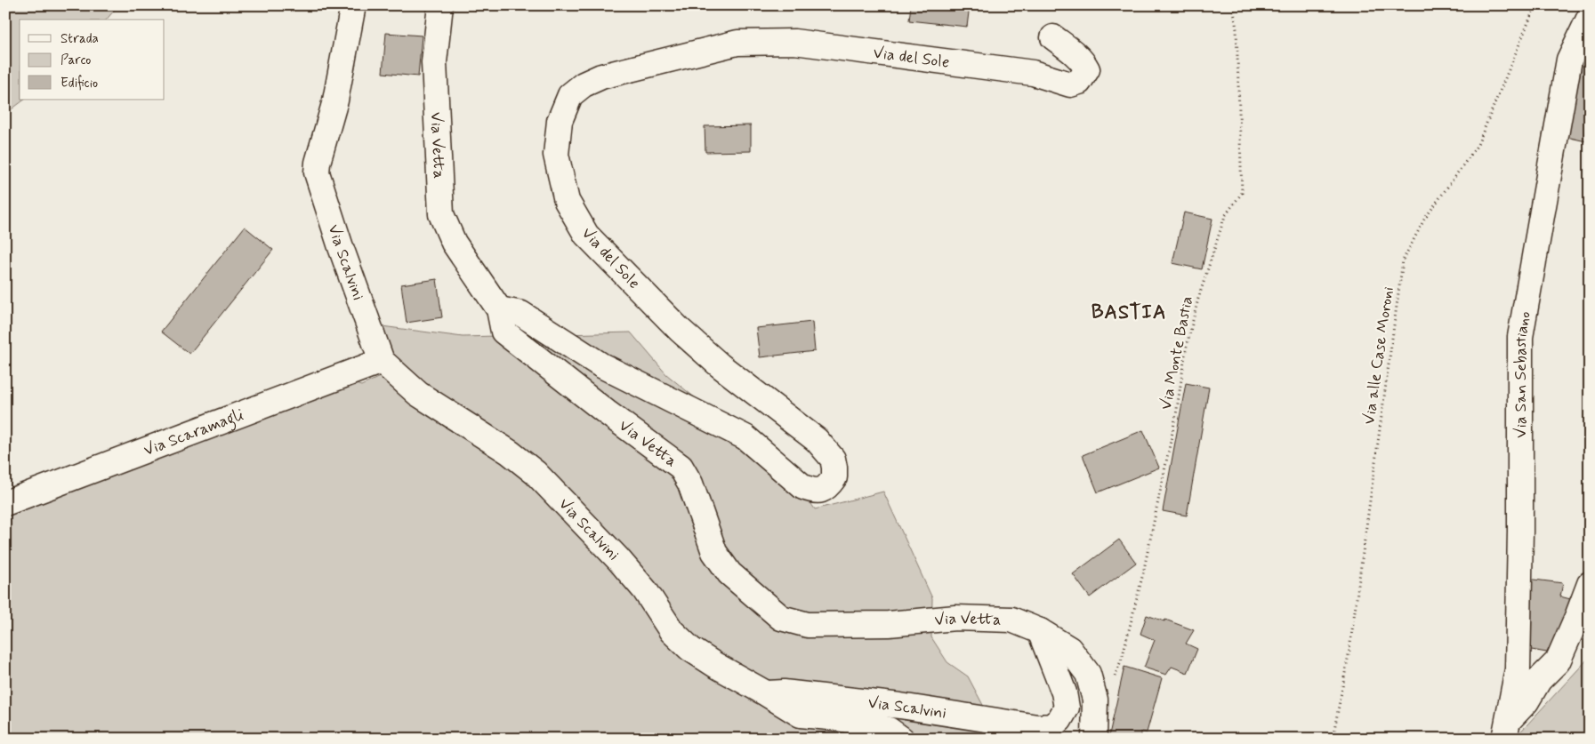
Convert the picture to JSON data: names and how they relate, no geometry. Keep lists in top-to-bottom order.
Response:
{
  "streets": {
    "street": [
      "Via del Sole",
      "Via Vetta",
      "Via Scalvini",
      "Via San Sebastiano",
      "Via Scaramagli"
    ],
    "path": ["Via Monte Bastia", "Via alle Case Moroni"]
  },
  "crossings": [
    ["Via del Sole", "Via Vetta"],
    ["Via Vetta", "Via Scalvini"],
    ["Via Vetta", "Via Monte Bastia"],
    ["Via Scalvini", "Via Scaramagli"]
  ],
  "districts": ["BASTIA"],
  "legend": ["Strada", "Parco", "Edificio"]
}
